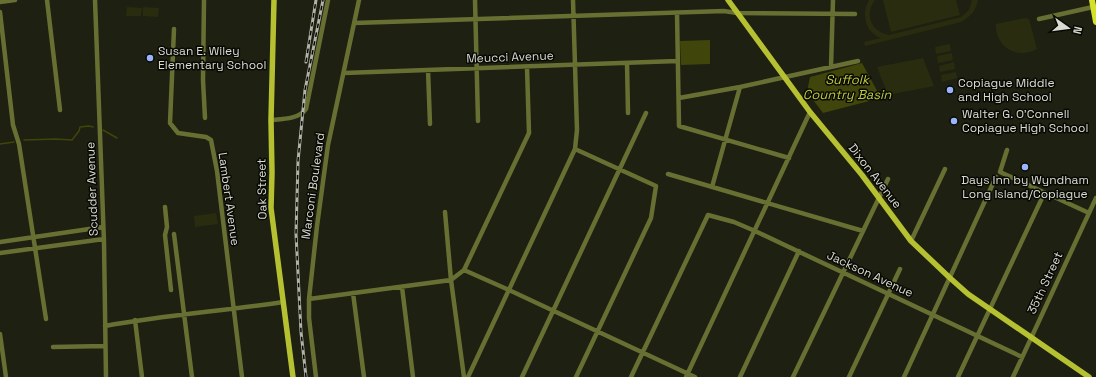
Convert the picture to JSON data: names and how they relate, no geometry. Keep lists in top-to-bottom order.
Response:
{
  "streets": {
    "main road": ["Dixon Avenue", "Oak Street"],
    "street": [
      "Meucci Avenue",
      "Marconi Boulevard",
      "Scudder Avenue",
      "Lambert Avenue",
      "Jackson Avenue",
      "35th Street"
    ]
  },
  "crossings": [
    ["Meucci Avenue", "Marconi Boulevard"],
    ["Dixon Avenue", "35th Street"],
    ["Jackson Avenue", "35th Street"]
  ],
  "water": ["Suffolk Country Basin"],
  "places": [
    "Susan E. Wiley Elementary School",
    "Copiague Middle and High School",
    "Walter G. O'Connell Copiague High School",
    "Days Inn by Wyndham Long Island/Copiague"
  ],
  "north": "right"
}
